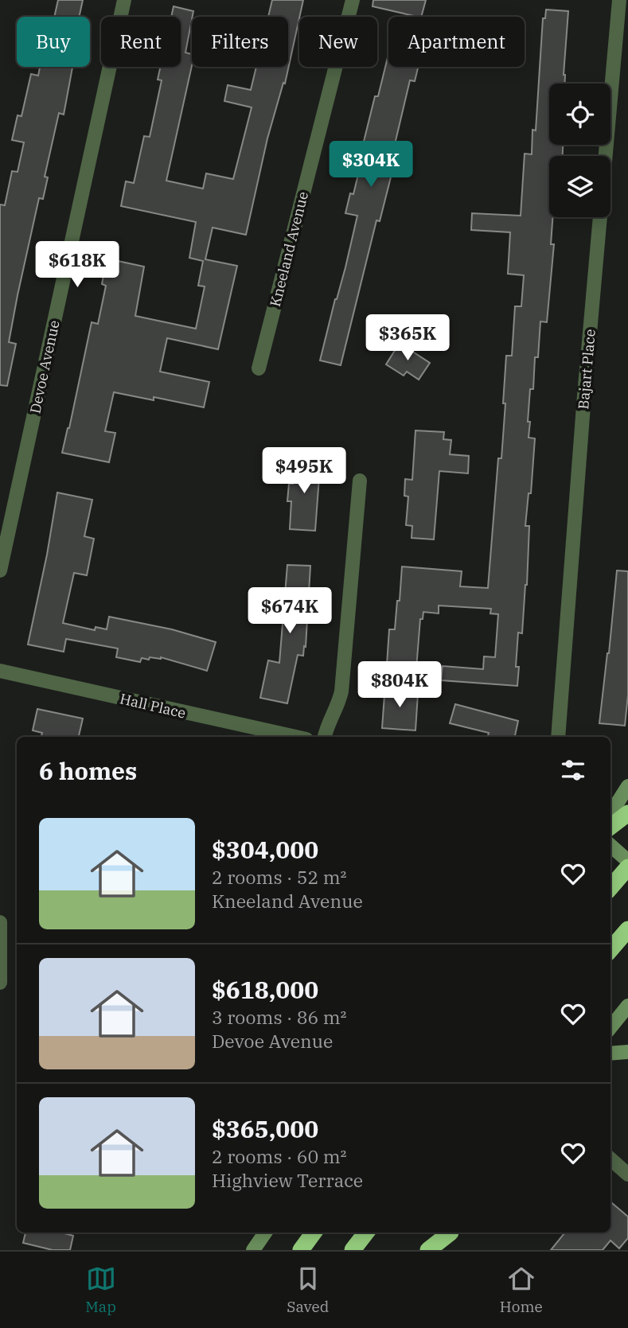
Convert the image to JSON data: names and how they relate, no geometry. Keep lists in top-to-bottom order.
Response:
{
  "streets": {
    "street": [
      "Kneeland Avenue",
      "Devoe Avenue",
      "Bajart Place",
      "Hall Place"
    ]
  },
  "page": {
    "chip": [
      "Buy",
      "Rent",
      "Filters",
      "New",
      "Apartment"
    ],
    "price": [
      "$304K",
      "$618K",
      "$365K",
      "$495K",
      "$674K",
      "$804K"
    ],
    "heading": "6 homes",
    "list": [
      {
        "name": "$304,000",
        "note": "2 rooms · 52 m² · Kneeland Avenue"
      },
      {
        "name": "$618,000",
        "note": "3 rooms · 86 m² · Devoe Avenue"
      },
      {
        "name": "$365,000",
        "note": "2 rooms · 60 m² · Highview Terrace"
      }
    ],
    "tabs": ["Map", "Saved", "Home"]
  }
}
